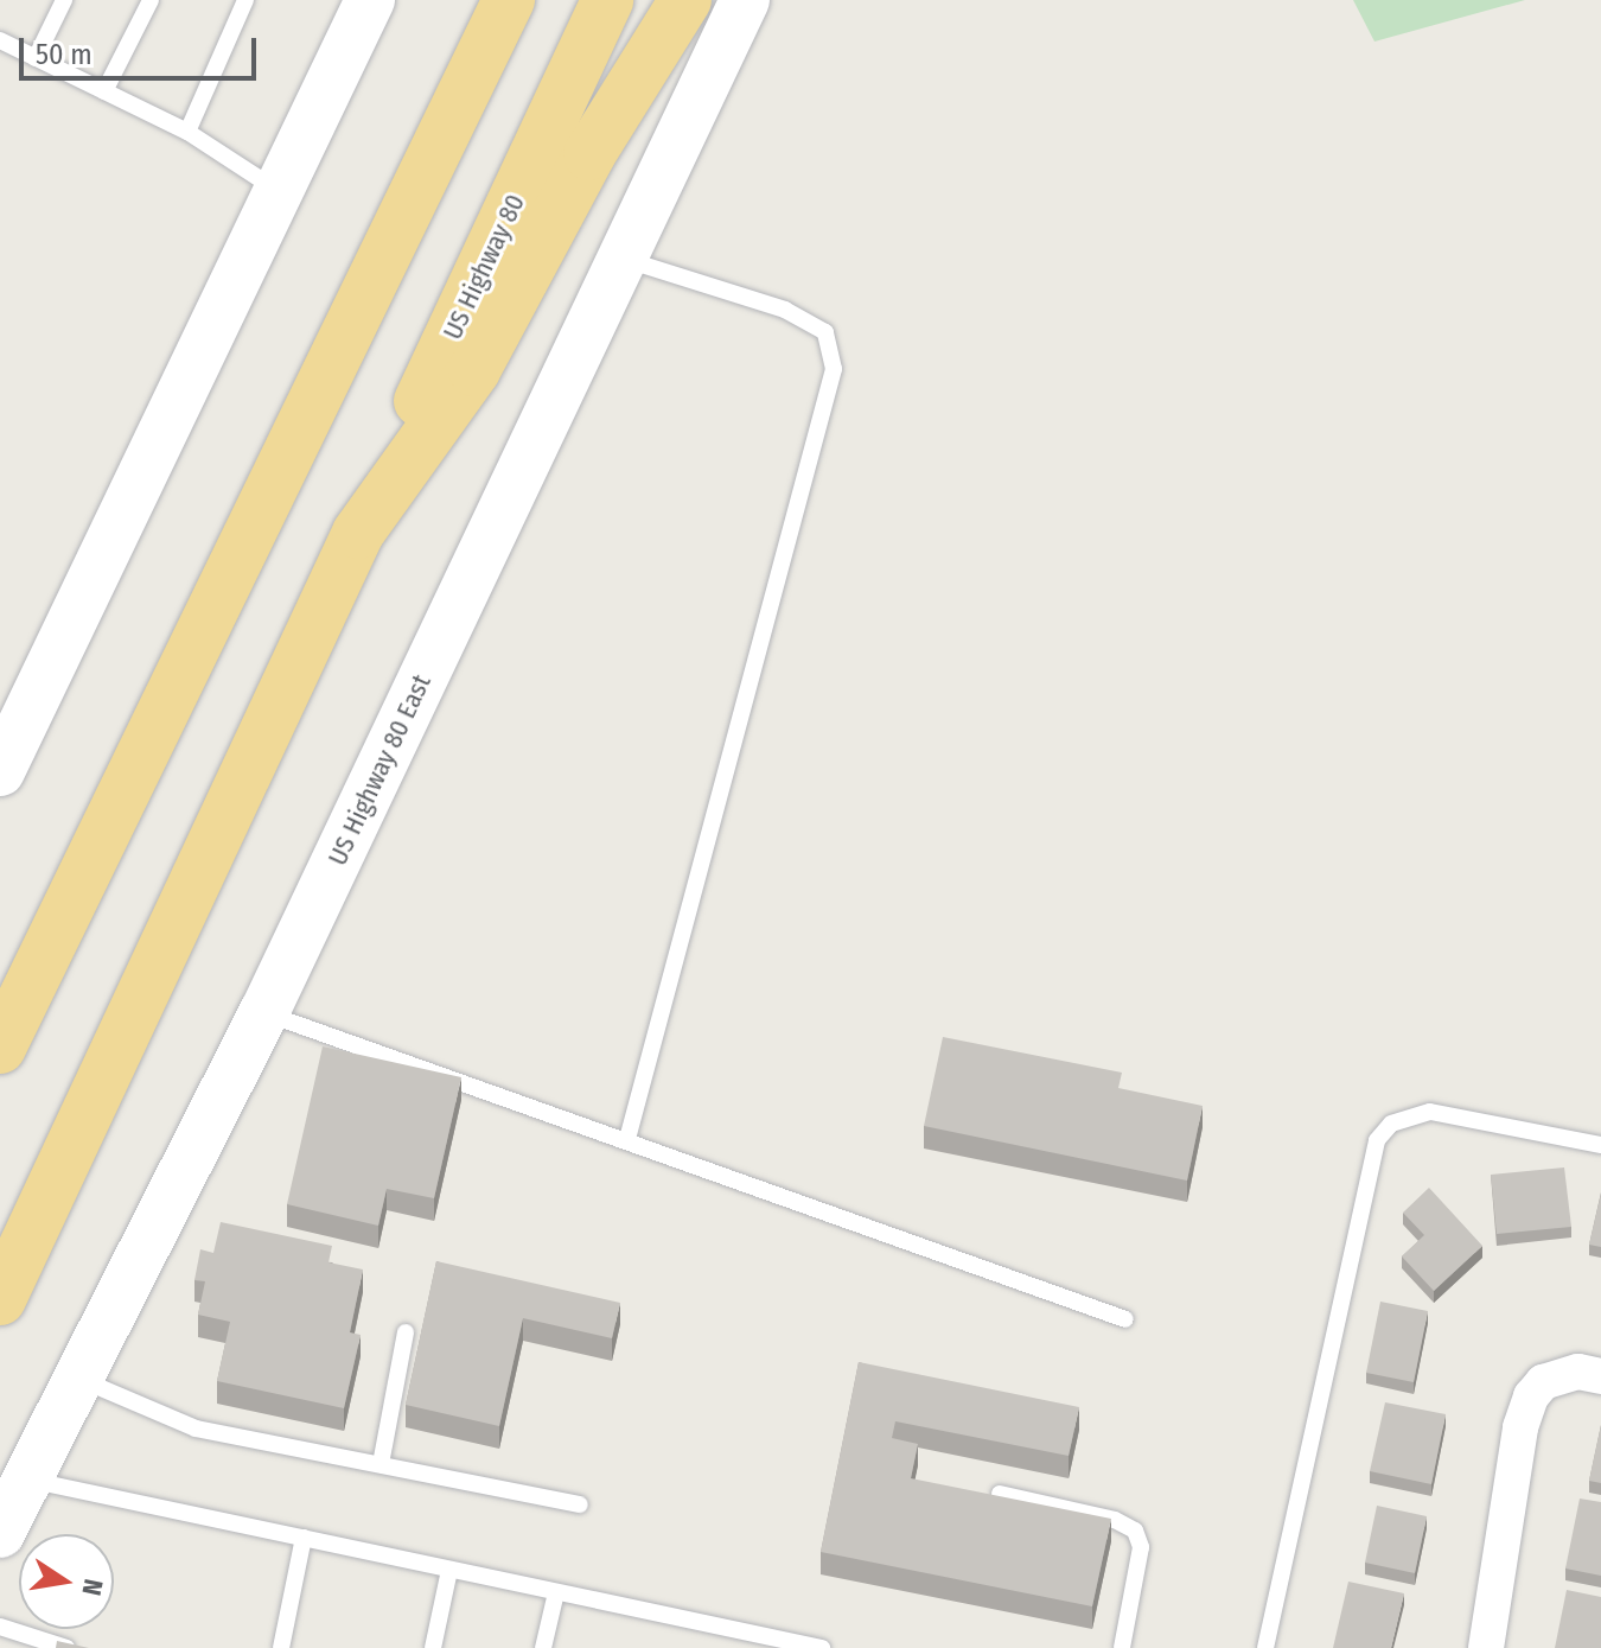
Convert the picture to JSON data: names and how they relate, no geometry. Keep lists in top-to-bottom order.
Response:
{
  "streets": {
    "highway": ["US Highway 80"],
    "main road": ["US Highway 80 East"]
  },
  "scale_bar": "50 m",
  "north": "right"
}
